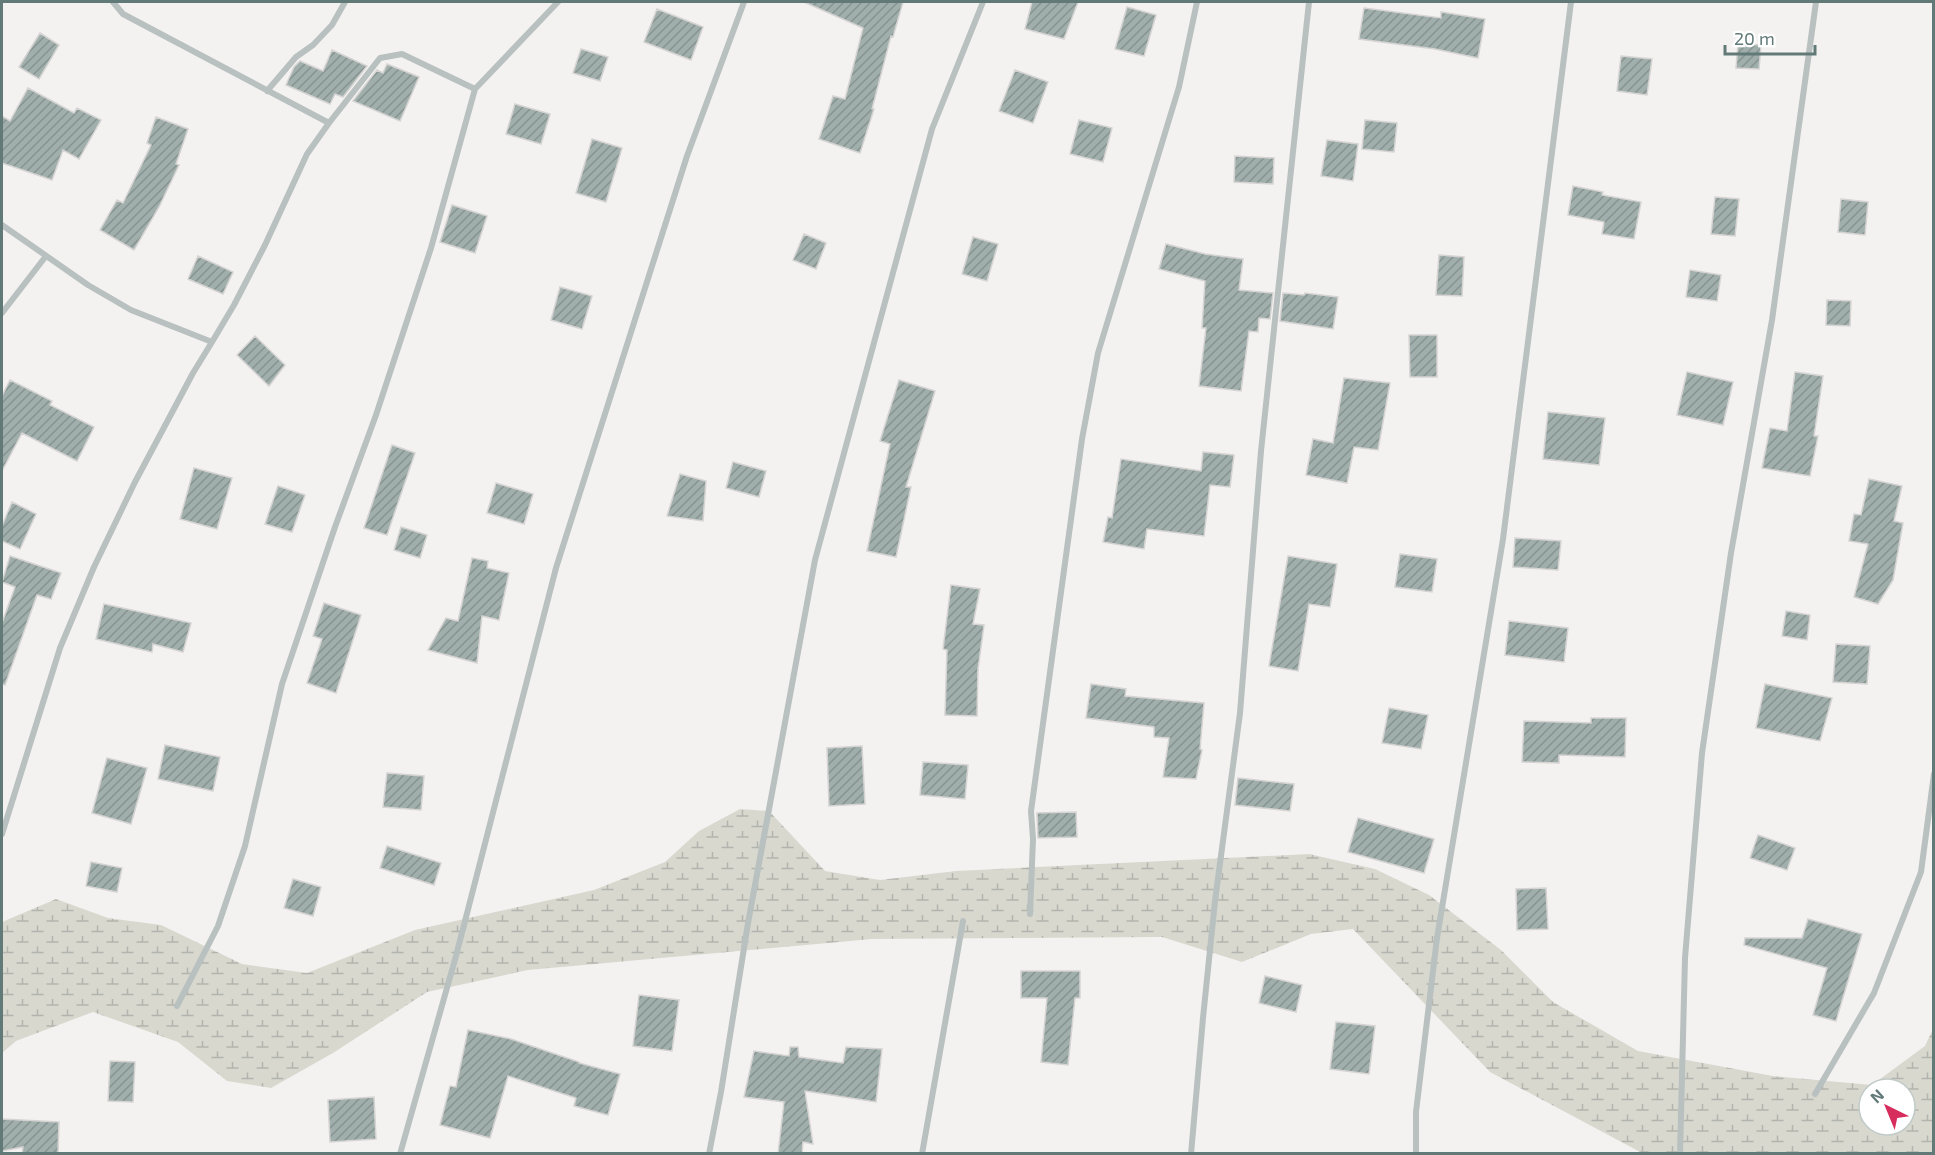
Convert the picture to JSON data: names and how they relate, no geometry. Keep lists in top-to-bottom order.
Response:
{
  "scale_bar": "20 m",
  "north": "top left"
}
